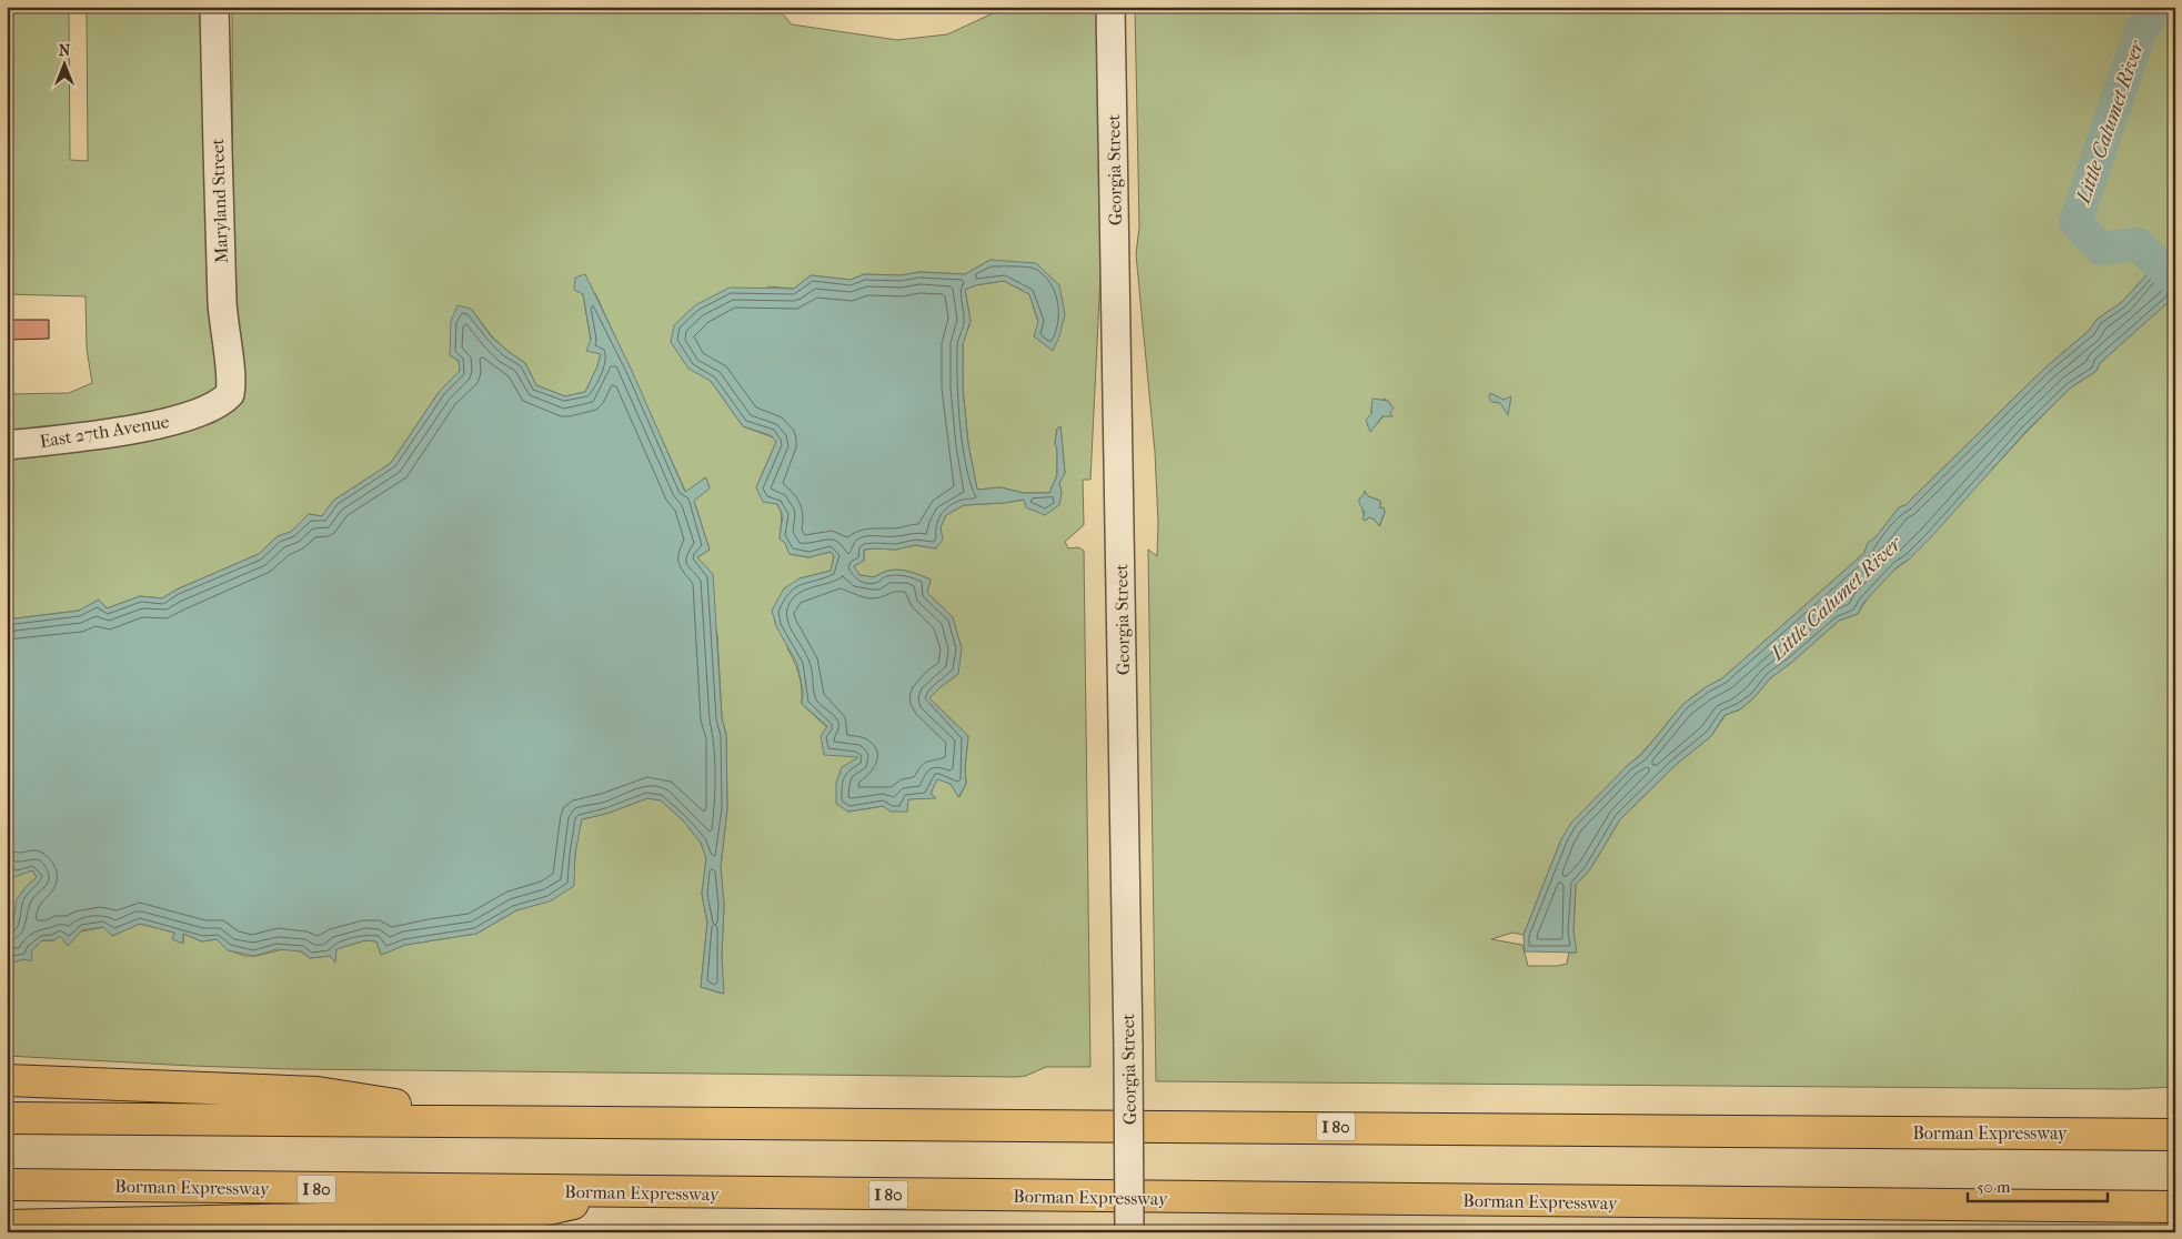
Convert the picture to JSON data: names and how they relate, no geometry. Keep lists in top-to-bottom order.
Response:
{
  "streets": {
    "highway": ["I 80", "Borman Expressway"],
    "street": ["Georgia Street", "Maryland Street", "East 27th Avenue"]
  },
  "crossings": [
    ["Maryland Street", "East 27th Avenue"]
  ],
  "water": ["Little Calumet River"],
  "scale_bar": "50 m",
  "north": "top"
}
